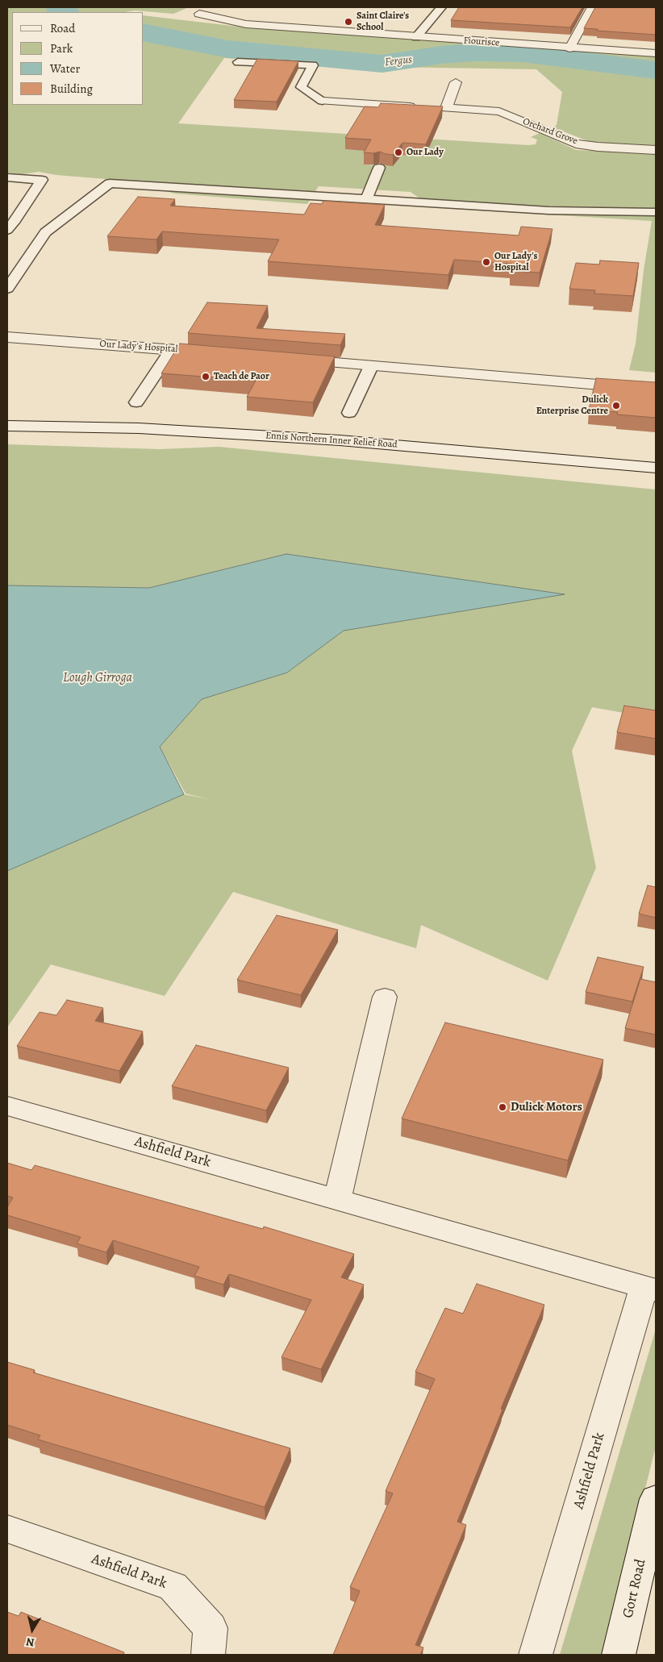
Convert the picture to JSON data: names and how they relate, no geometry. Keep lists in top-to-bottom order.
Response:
{
  "streets": {
    "street": [
      "Fiourisce",
      "Orchard Grove",
      "Our Lady's Hospital",
      "Ennis Northern Inner Relief Road",
      "Ashfield Park",
      "Gort Road"
    ]
  },
  "water": ["Fergus", "Lough Girroga"],
  "places": [
    "Saint Claire's School",
    "Our Lady",
    "Our Lady's Hospital",
    "Teach de Paor",
    "Dulick Enterprise Centre",
    "Dulick Motors"
  ],
  "legend": [
    "Road",
    "Park",
    "Water",
    "Building"
  ],
  "north": "bottom"
}
